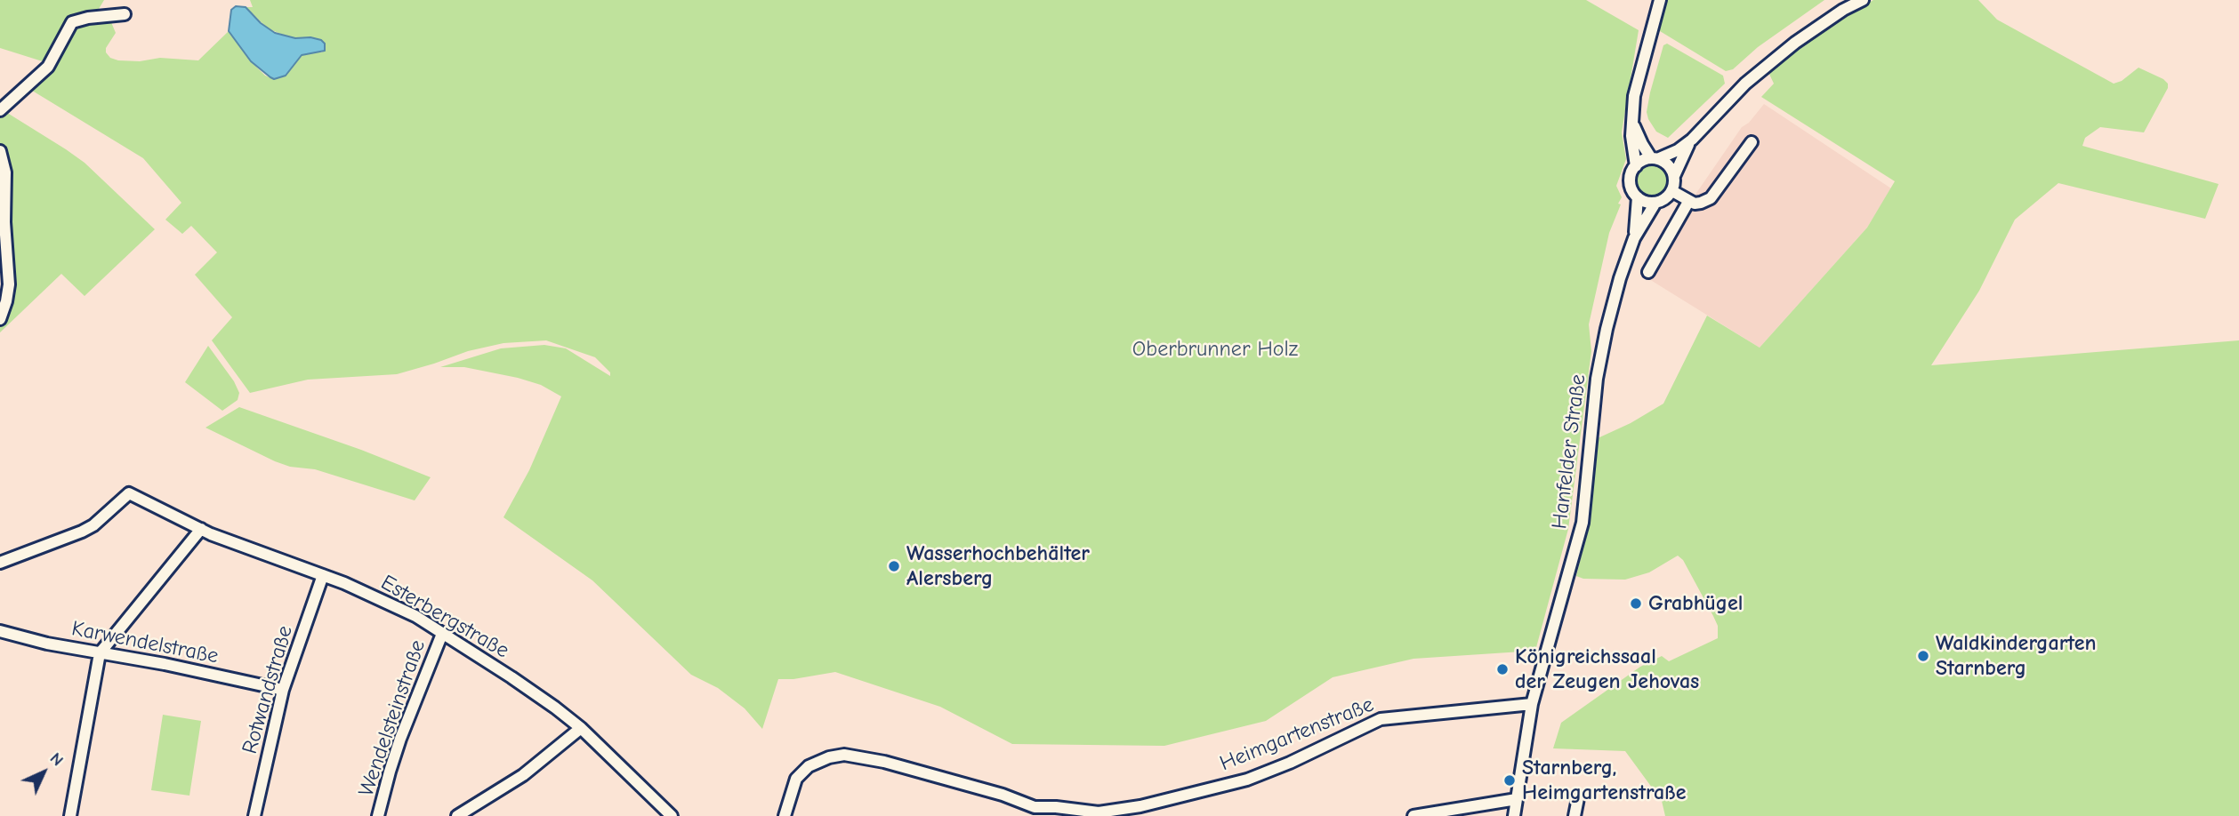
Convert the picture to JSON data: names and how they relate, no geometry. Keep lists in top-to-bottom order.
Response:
{
  "streets": {
    "street": [
      "Hanfelder Straße",
      "Esterbergstraße",
      "Karwendelstraße",
      "Rotwandstraße",
      "Wendelsteinstraße",
      "Heimgartenstraße"
    ]
  },
  "crossings": [
    ["Hanfelder Straße", "Heimgartenstraße"],
    ["Esterbergstraße", "Rotwandstraße"],
    ["Esterbergstraße", "Wendelsteinstraße"],
    ["Karwendelstraße", "Rotwandstraße"]
  ],
  "parks": ["Oberbrunner Holz"],
  "places": [
    "Wasserhochbehälter Alersberg",
    "Grabhügel",
    "Waldkindergarten Starnberg",
    "Königreichssaal der Zeugen Jehovas",
    "Starnberg, Heimgartenstraße"
  ],
  "north": "top right"
}
